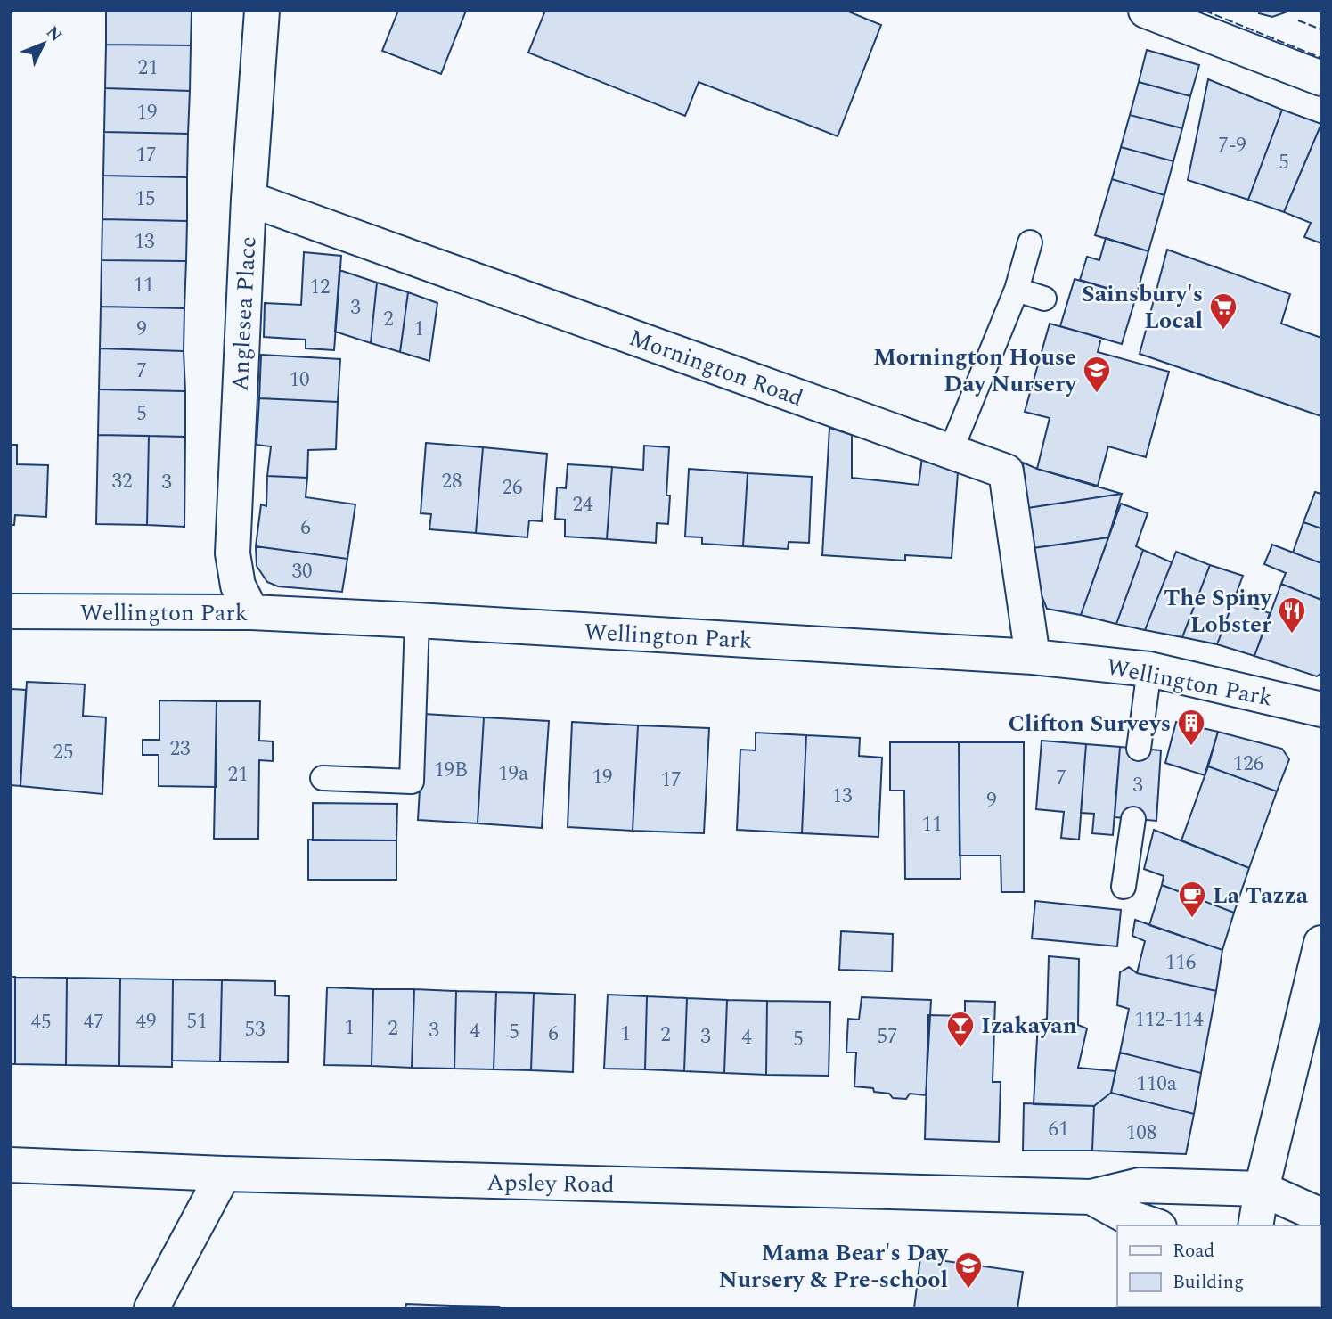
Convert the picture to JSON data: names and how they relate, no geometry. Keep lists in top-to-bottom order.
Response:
{
  "streets": {
    "street": [
      "Anglesea Place",
      "Mornington Road",
      "Wellington Park",
      "Apsley Road"
    ]
  },
  "crossings": [
    ["Anglesea Place", "Mornington Road"],
    ["Anglesea Place", "Wellington Park"],
    ["Mornington Road", "Wellington Park"]
  ],
  "places": {
    "supermarket": ["Sainsbury's Local"],
    "school or university": ["Mornington House Day Nursery", "Mama Bear's Day Nursery & Pre-school"],
    "restaurant": ["The Spiny Lobster"],
    "building": ["Clifton Surveys"],
    "cafe": ["La Tazza"],
    "bar": ["Izakayan"]
  },
  "house_numbers": [
    "21",
    "19",
    "7-9",
    "17",
    "5",
    "15",
    "13",
    "11",
    "12",
    "3",
    "2",
    "9",
    "1",
    "7",
    "10",
    "5",
    "32",
    "28",
    "3",
    "26",
    "24",
    "6",
    "30",
    "23",
    "25",
    "126",
    "19B",
    "19a",
    "21",
    "19",
    "7",
    "17",
    "3",
    "13",
    "9",
    "11",
    "116",
    "112-114",
    "49",
    "51",
    "45",
    "47",
    "1",
    "2",
    "53",
    "3",
    "4",
    "5",
    "6",
    "1",
    "2",
    "3",
    "57",
    "4",
    "5",
    "110a",
    "61",
    "108"
  ],
  "legend": ["Road", "Building"],
  "north": "top right"
}
